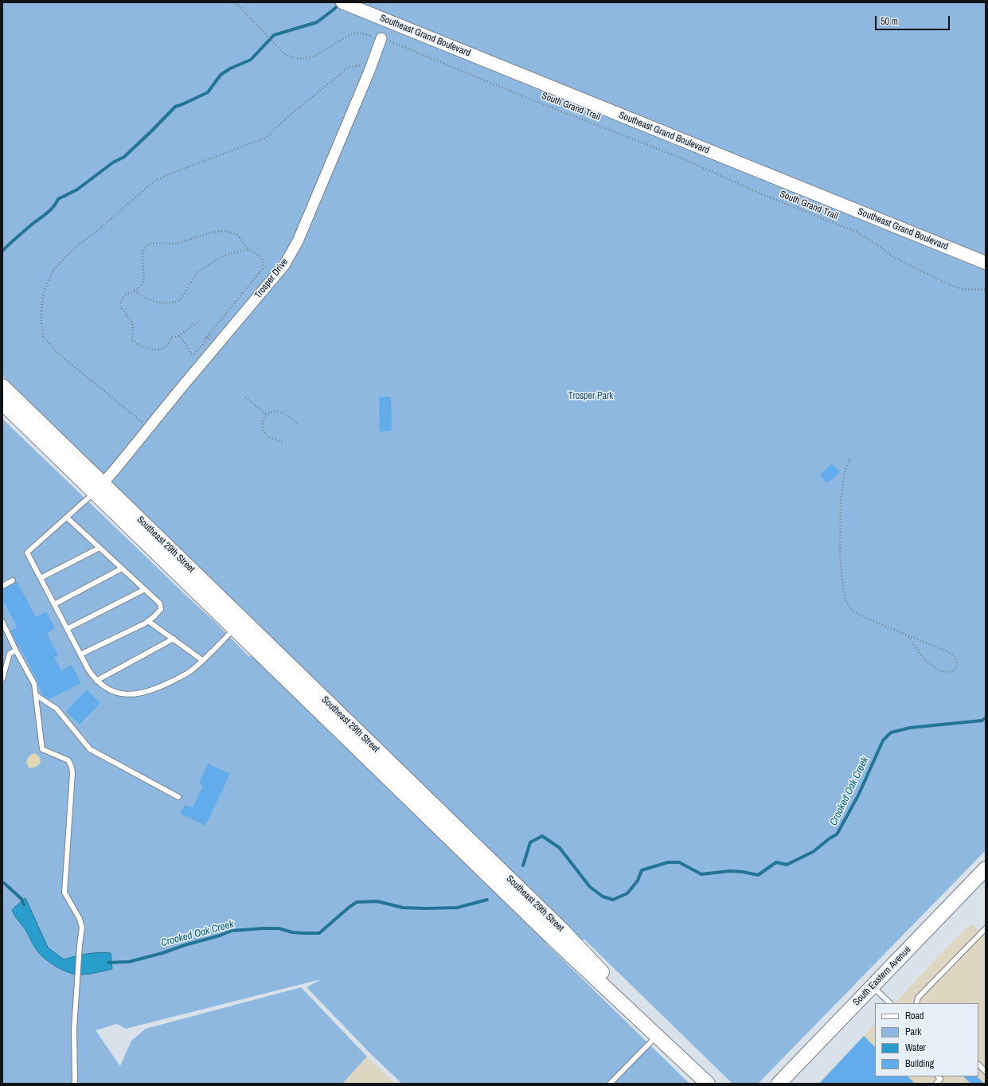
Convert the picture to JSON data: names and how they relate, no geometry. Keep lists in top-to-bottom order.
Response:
{
  "streets": {
    "main road": ["Southeast 29th Street", "South Eastern Avenue"],
    "street": ["Southeast Grand Boulevard", "Trosper Drive"],
    "path": ["South Grand Trail"]
  },
  "crossings": [
    ["South Grand Trail", "Trosper Drive"],
    ["Trosper Drive", "Southeast 29th Street"]
  ],
  "water": ["Crooked Oak Creek"],
  "parks": ["Trosper Park"],
  "legend": [
    "Road",
    "Park",
    "Water",
    "Building"
  ],
  "scale_bar": "50 m"
}
